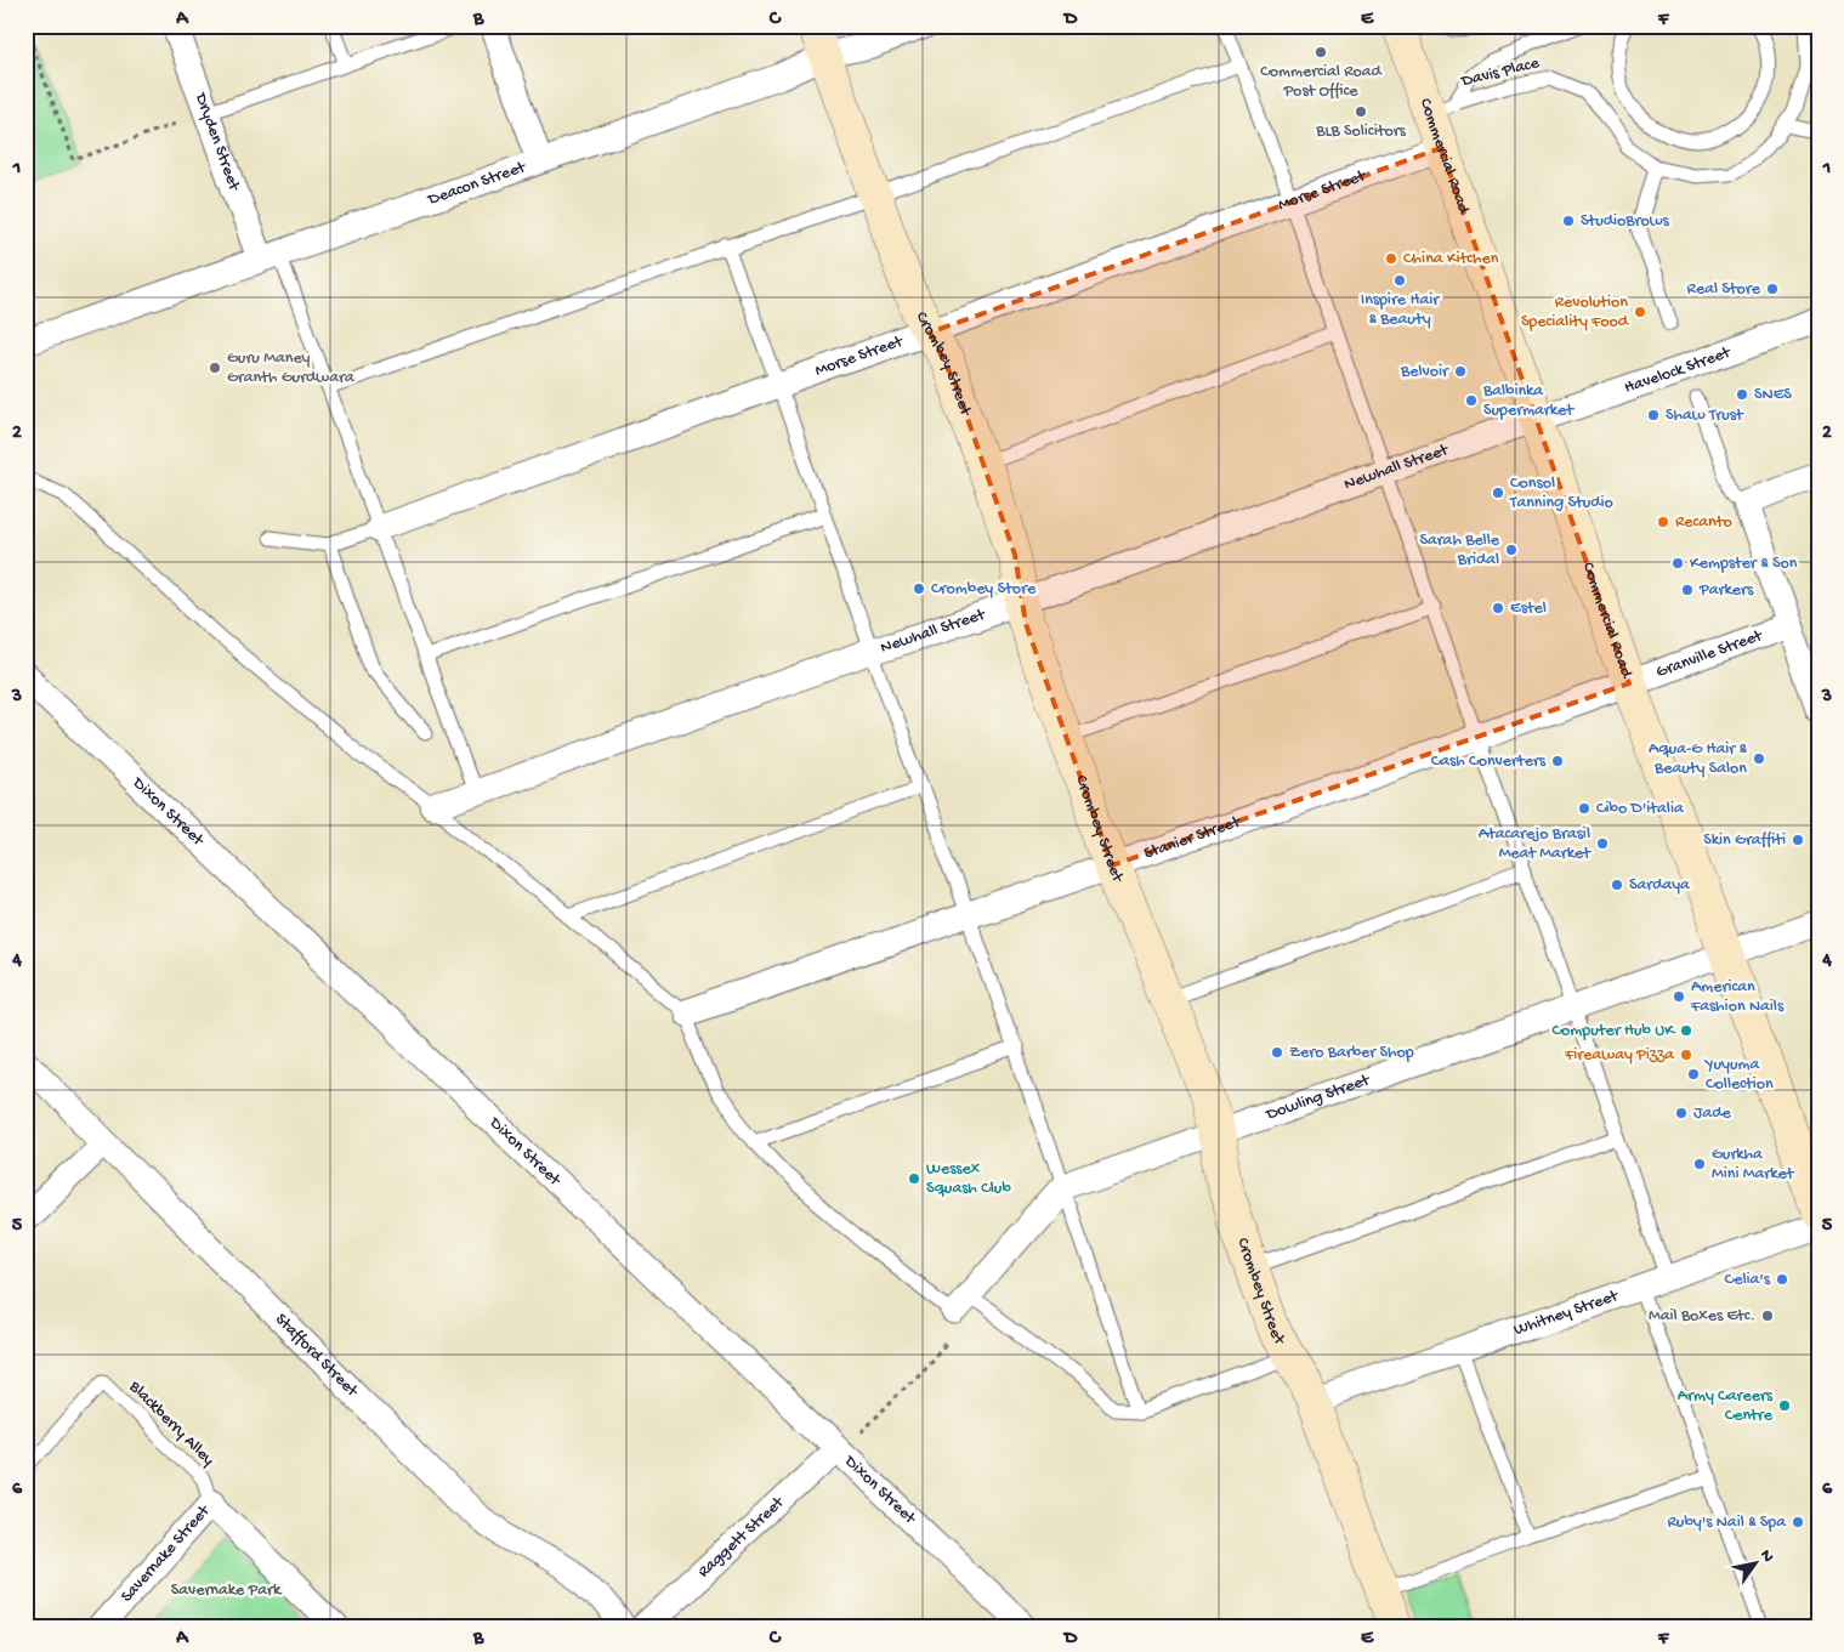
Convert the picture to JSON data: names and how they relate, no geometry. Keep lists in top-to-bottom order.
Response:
{
  "streets": {
    "street": [
      "Dryden Street",
      "Commercial Road",
      "Deacon Street",
      "Morse Street",
      "Crombey Street",
      "Havelock Street",
      "Newhall Street",
      "Granville Street",
      "Dixon Street",
      "Stanier Street",
      "Dowling Street",
      "Whitney Street",
      "Stafford Street",
      "Raggett Street",
      "Savernake Street"
    ],
    "lane": ["Davis Place", "Blackberry Alley"]
  },
  "crossings": [
    ["Davis Place", "Commercial Road"],
    ["Dryden Street", "Deacon Street"],
    ["Commercial Road", "Morse Street"],
    ["Commercial Road", "Havelock Street"],
    ["Commercial Road", "Newhall Street"],
    ["Commercial Road", "Granville Street"],
    ["Commercial Road", "Stanier Street"],
    ["Commercial Road", "Dowling Street"],
    ["Deacon Street", "Crombey Street"],
    ["Morse Street", "Crombey Street"],
    ["Crombey Street", "Newhall Street"],
    ["Crombey Street", "Stanier Street"],
    ["Crombey Street", "Dowling Street"],
    ["Crombey Street", "Whitney Street"],
    ["Havelock Street", "Newhall Street"],
    ["Granville Street", "Stanier Street"],
    ["Dixon Street", "Raggett Street"],
    ["Blackberry Alley", "Savernake Street"]
  ],
  "parks": ["Savernake Park"],
  "places": [
    "Commercial Road Post Office",
    "BLB Solicitors",
    "StudioBrows",
    "China Kitchen",
    "Inspire Hair & Beauty",
    "Real Store",
    "Revolution Speciality Food",
    "Guru Maney Granth Gurdwara",
    "Belvoir",
    "SNES",
    "Balbinka Supermarket",
    "Shaw Trust",
    "Consol Tanning Studio",
    "Recanto",
    "Sarah Belle Bridal",
    "Kempster & Son",
    "Crombey Store",
    "Parkers",
    "Estel",
    "Aqua-G Hair & Beauty Salon",
    "Cash Converters",
    "Cibo D'italia",
    "Skin Graffiti",
    "Atacarejo Brasil Meat Market",
    "Sardaya",
    "American Fashion Nails",
    "Computer Hub UK",
    "Zero Barber Shop",
    "Fireaway Pizza",
    "Yuyuma Collection",
    "Jade",
    "Gurkha Mini Market",
    "Wessex Squash Club",
    "Celia's",
    "Mail Boxes Etc.",
    "Army Careers Centre",
    "Ruby's Nail & Spa"
  ],
  "north": "top right",
  "grid": {
    "columns": [
      "A",
      "B",
      "C",
      "D",
      "E",
      "F"
    ],
    "rows": [
      "1",
      "2",
      "3",
      "4",
      "5",
      "6"
    ]
  }
}
